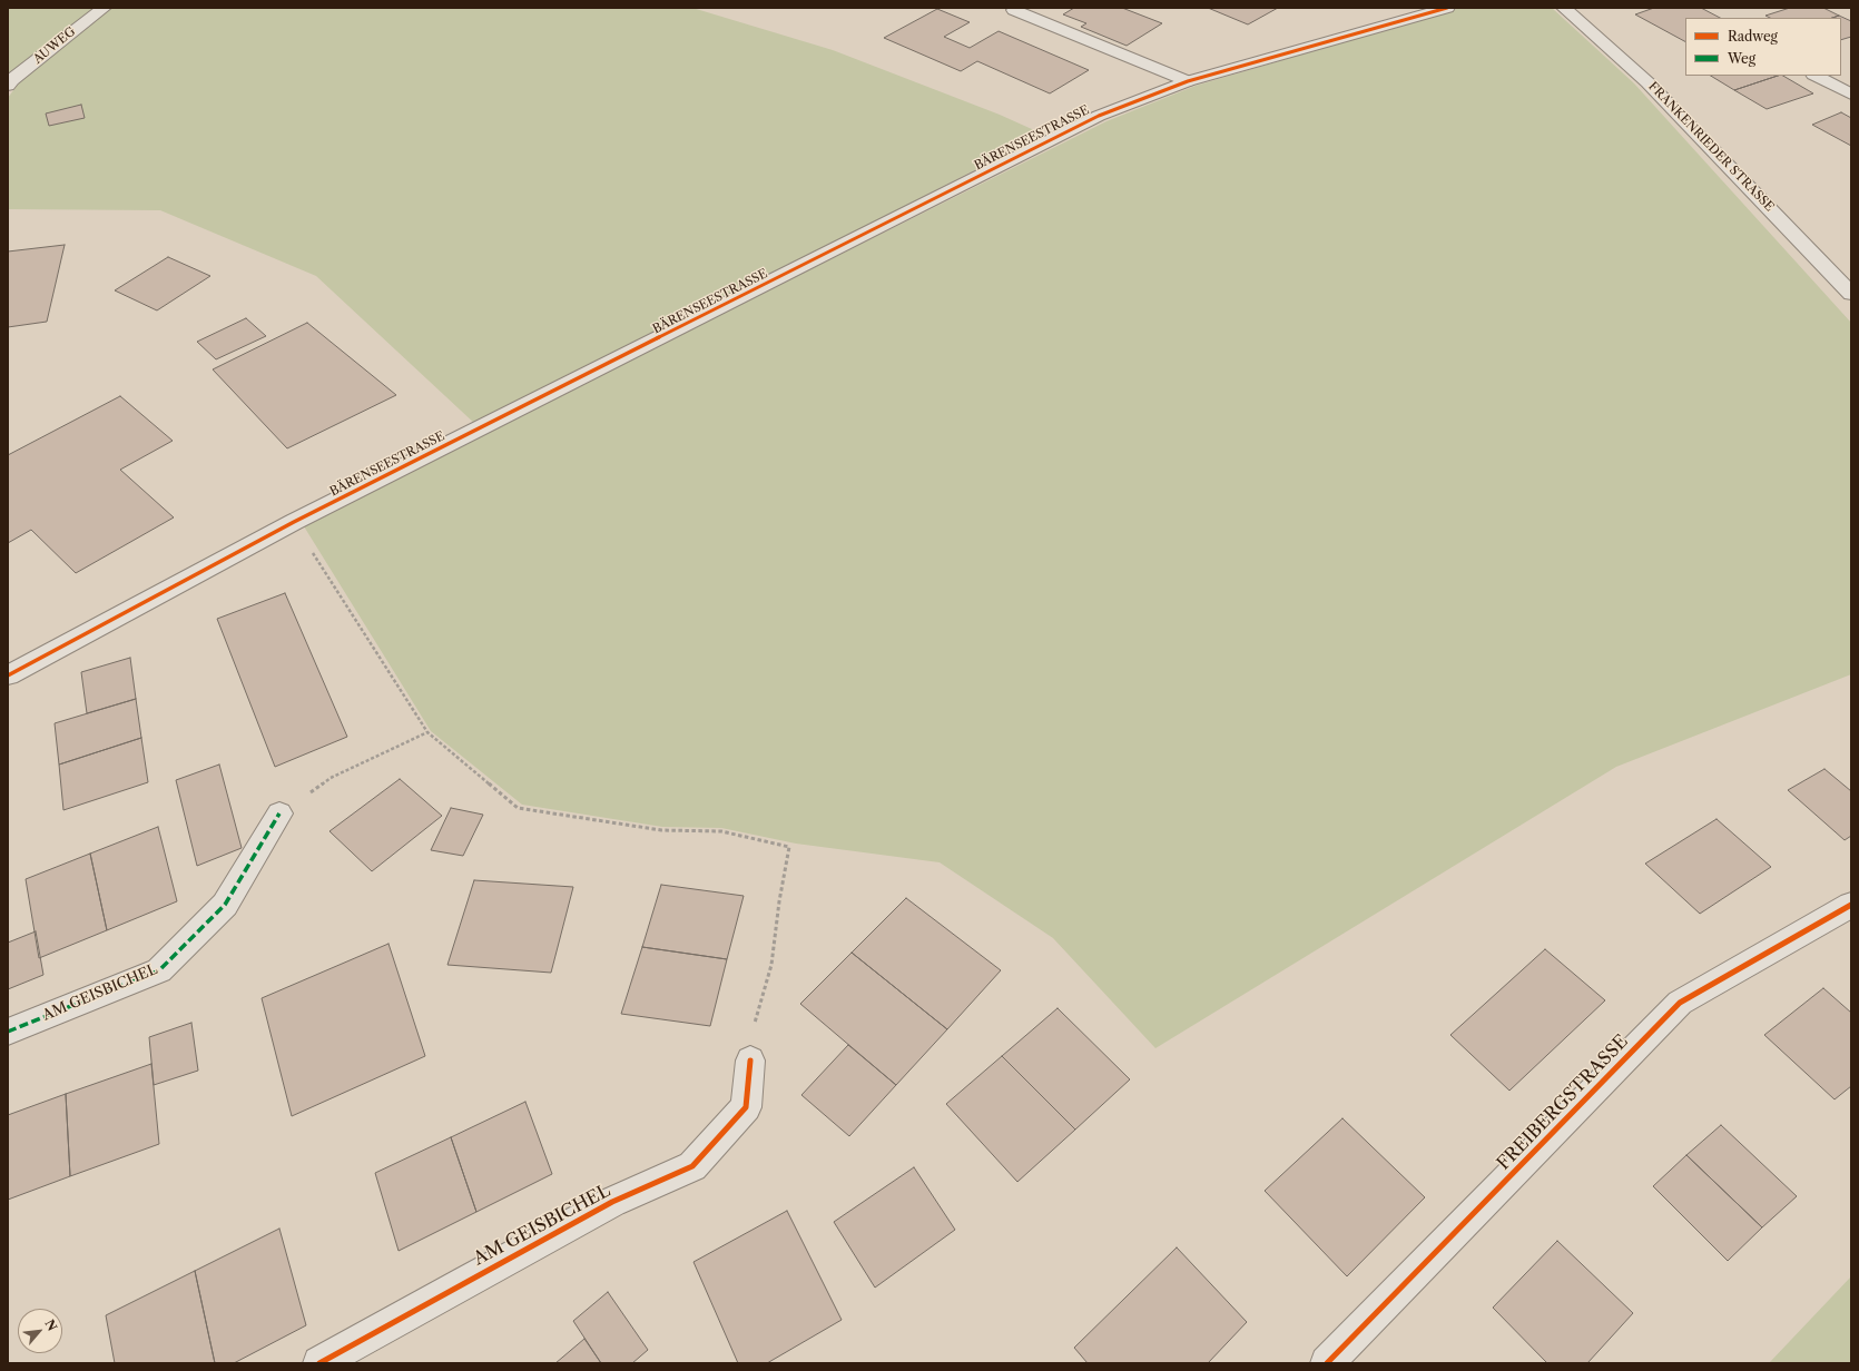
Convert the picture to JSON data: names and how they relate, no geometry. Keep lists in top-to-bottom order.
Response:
{
  "streets": {
    "street": [
      "AUWEG",
      "BÄRENSEESTRASSE",
      "FRANKENRIEDER STRASSE",
      "AM GEISBICHEL",
      "FREIBERGSTRASSE"
    ]
  },
  "legend": ["Radweg", "Weg"],
  "north": "top right"
}
